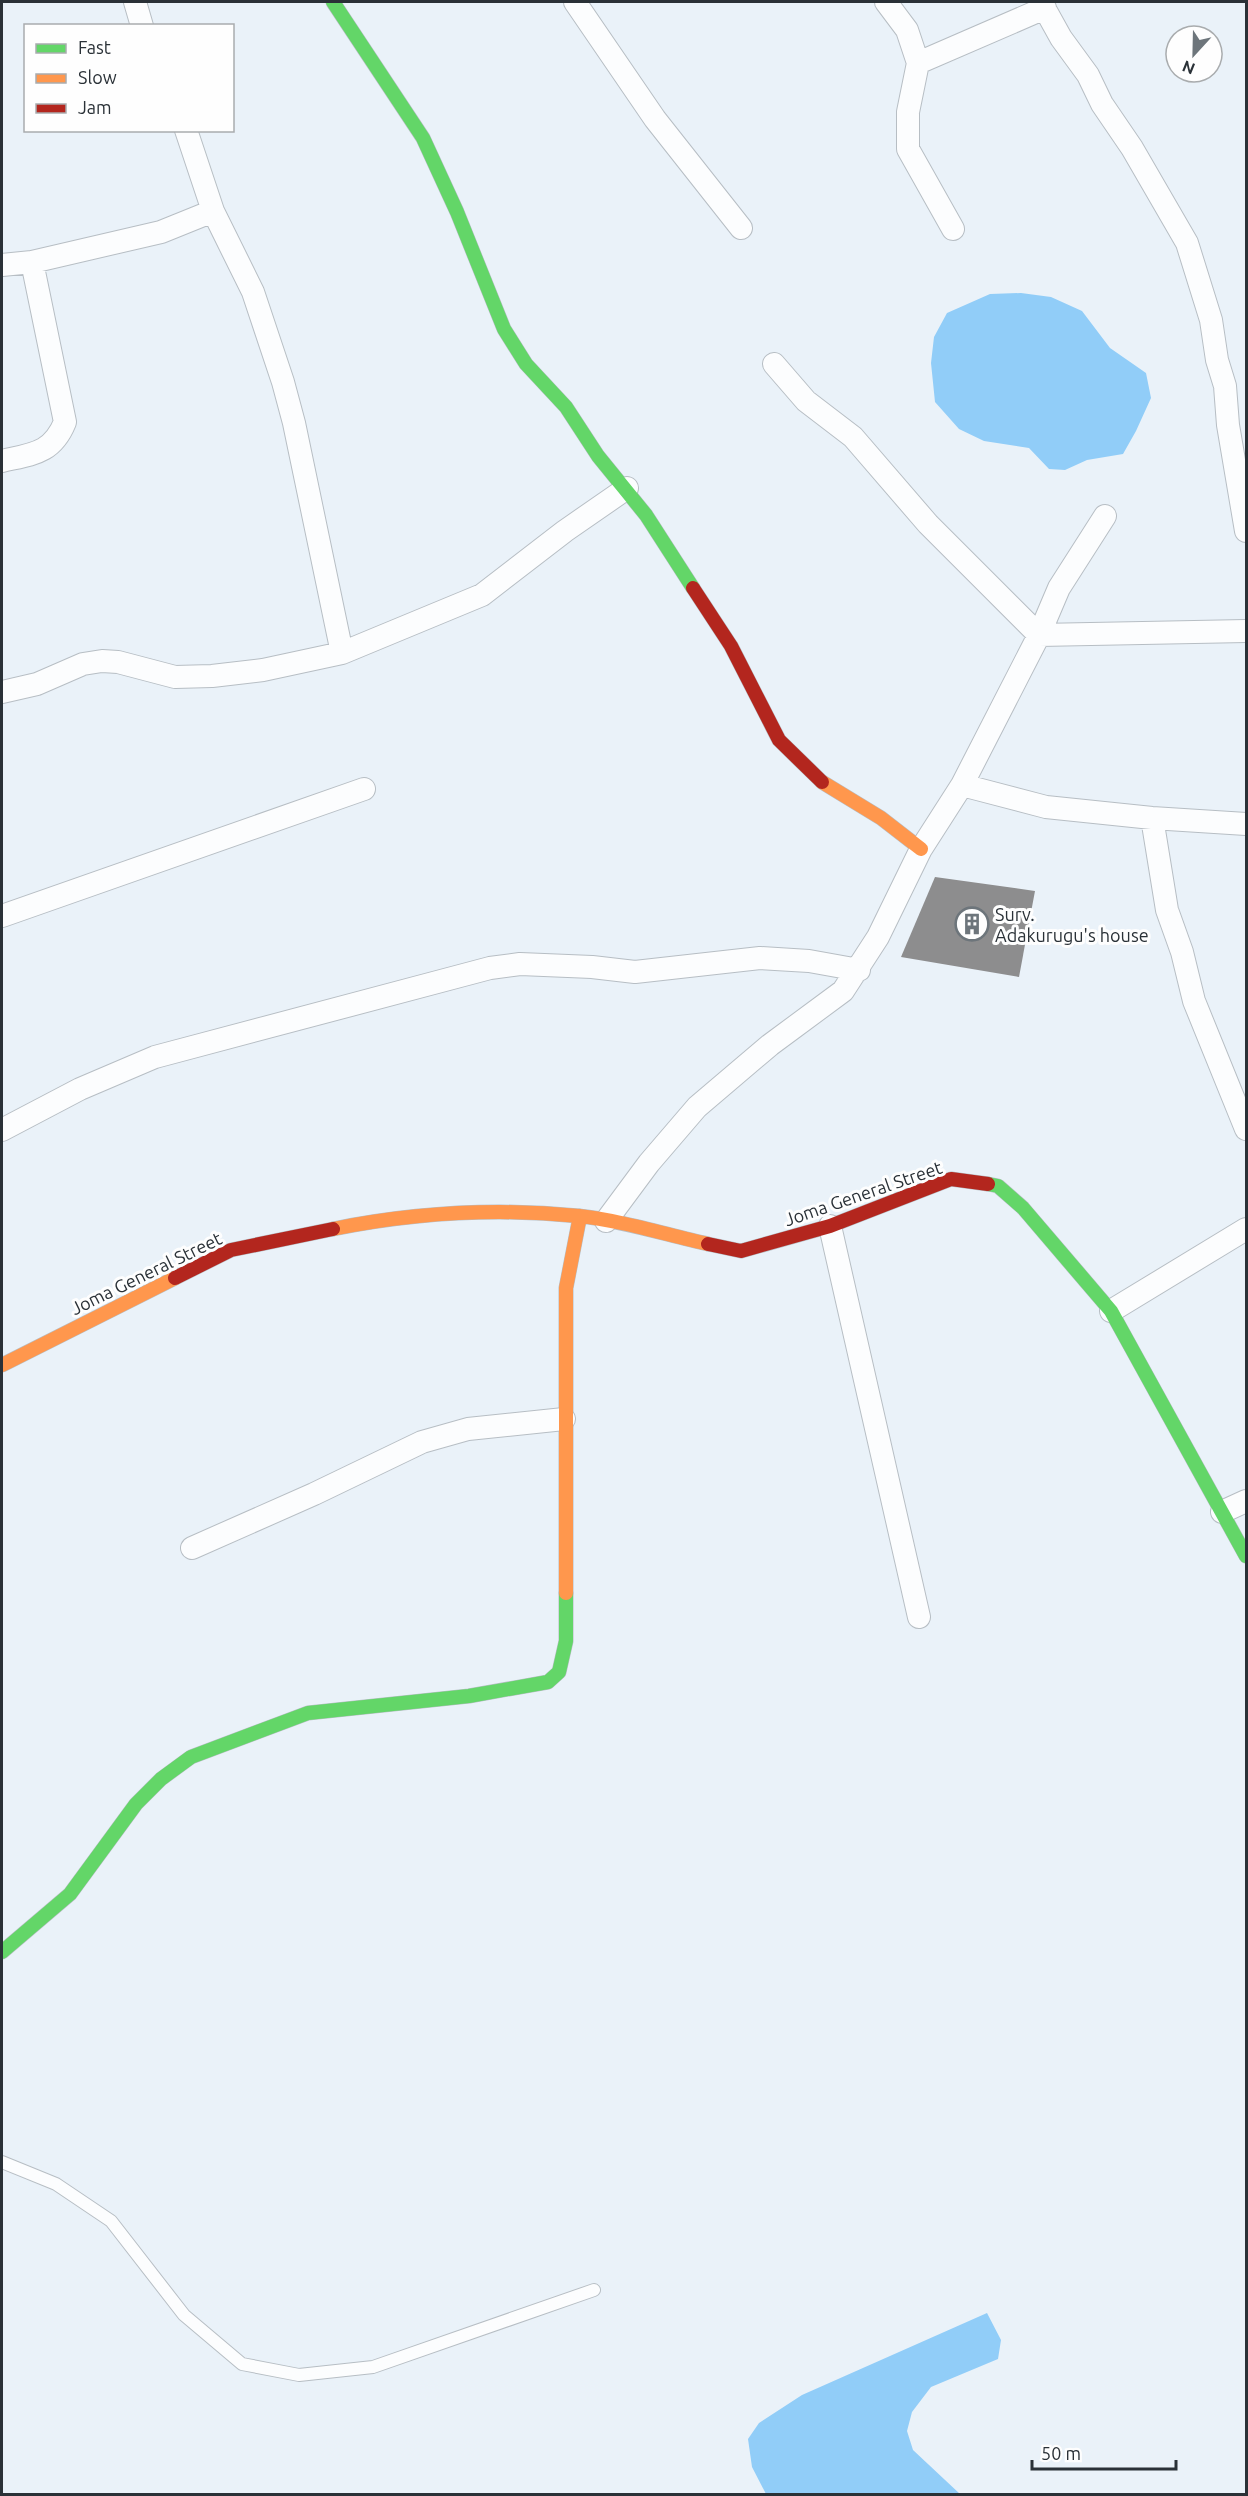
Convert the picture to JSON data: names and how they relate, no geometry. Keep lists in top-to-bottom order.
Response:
{
  "streets": {
    "street": ["Joma General Street"]
  },
  "places": {
    "building": ["Surv. Adakurugu's house"]
  },
  "legend": ["Fast", "Slow", "Jam"],
  "scale_bar": "50 m",
  "north": "bottom"
}
